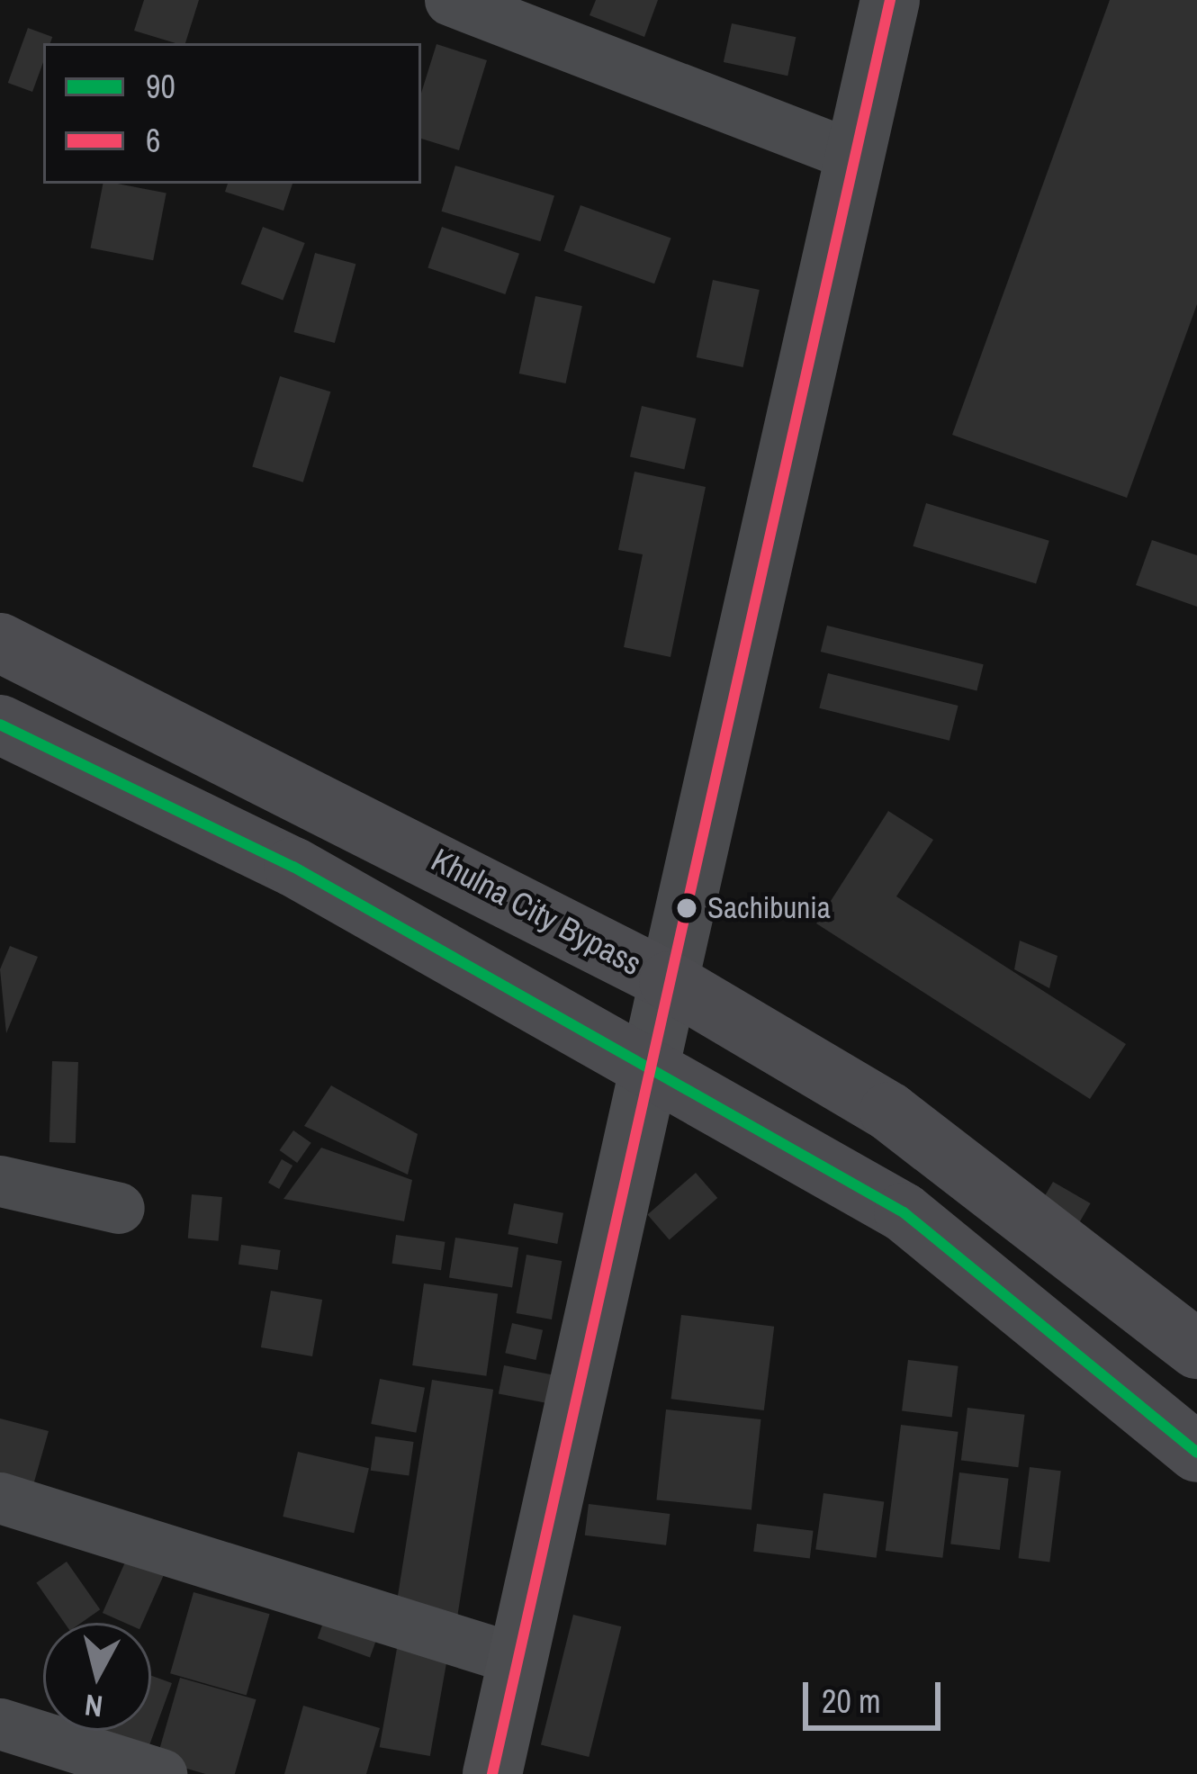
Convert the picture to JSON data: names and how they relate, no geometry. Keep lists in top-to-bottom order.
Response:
{
  "streets": {
    "highway": ["Khulna City Bypass"]
  },
  "places": ["Sachibunia"],
  "lines": ["transit line 6", "transit line 90"],
  "legend": ["90", "6"],
  "scale_bar": "20 m",
  "north": "bottom"
}
